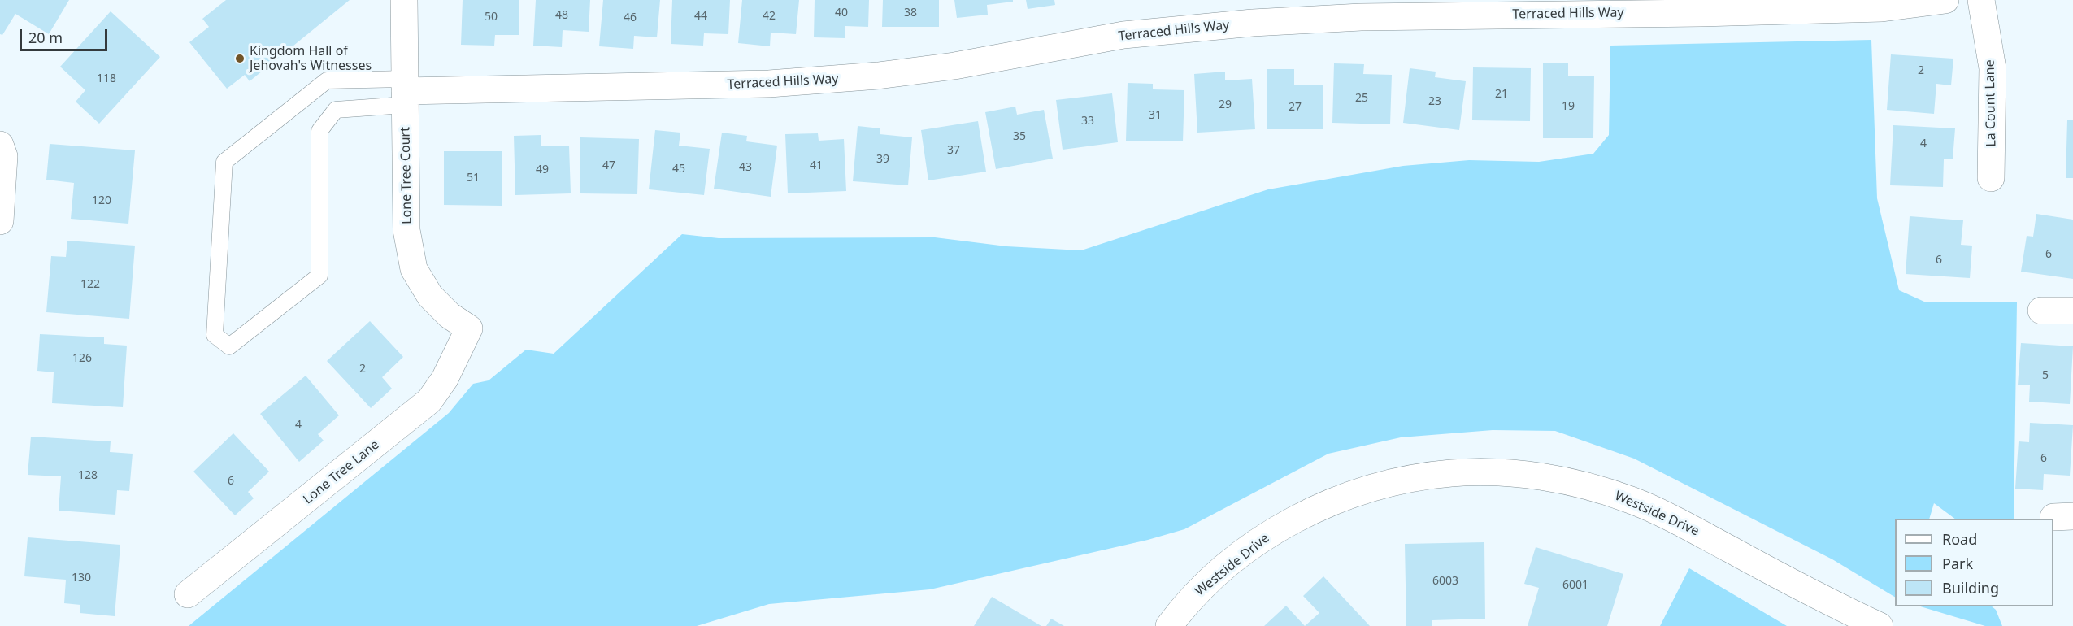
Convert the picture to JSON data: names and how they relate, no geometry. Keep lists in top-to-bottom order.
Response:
{
  "streets": {
    "street": [
      "Terraced Hills Way",
      "La Count Lane",
      "Lone Tree Court",
      "Lone Tree Lane",
      "Westside Drive"
    ]
  },
  "crossings": [
    ["Terraced Hills Way", "Lone Tree Court"],
    ["Lone Tree Court", "Lone Tree Lane"]
  ],
  "places": ["Kingdom Hall of Jehovah's Witnesses"],
  "house_numbers": [
    "40",
    "38",
    "48",
    "44",
    "42",
    "50",
    "46",
    "2",
    "118",
    "21",
    "25",
    "23",
    "29",
    "19",
    "27",
    "31",
    "33",
    "35",
    "4",
    "37",
    "39",
    "47",
    "41",
    "43",
    "45",
    "49",
    "51",
    "120",
    "6",
    "6",
    "122",
    "126",
    "2",
    "5",
    "4",
    "6",
    "128",
    "6",
    "130",
    "6003",
    "6001"
  ],
  "legend": ["Road", "Park", "Building"],
  "scale_bar": "20 m"
}
